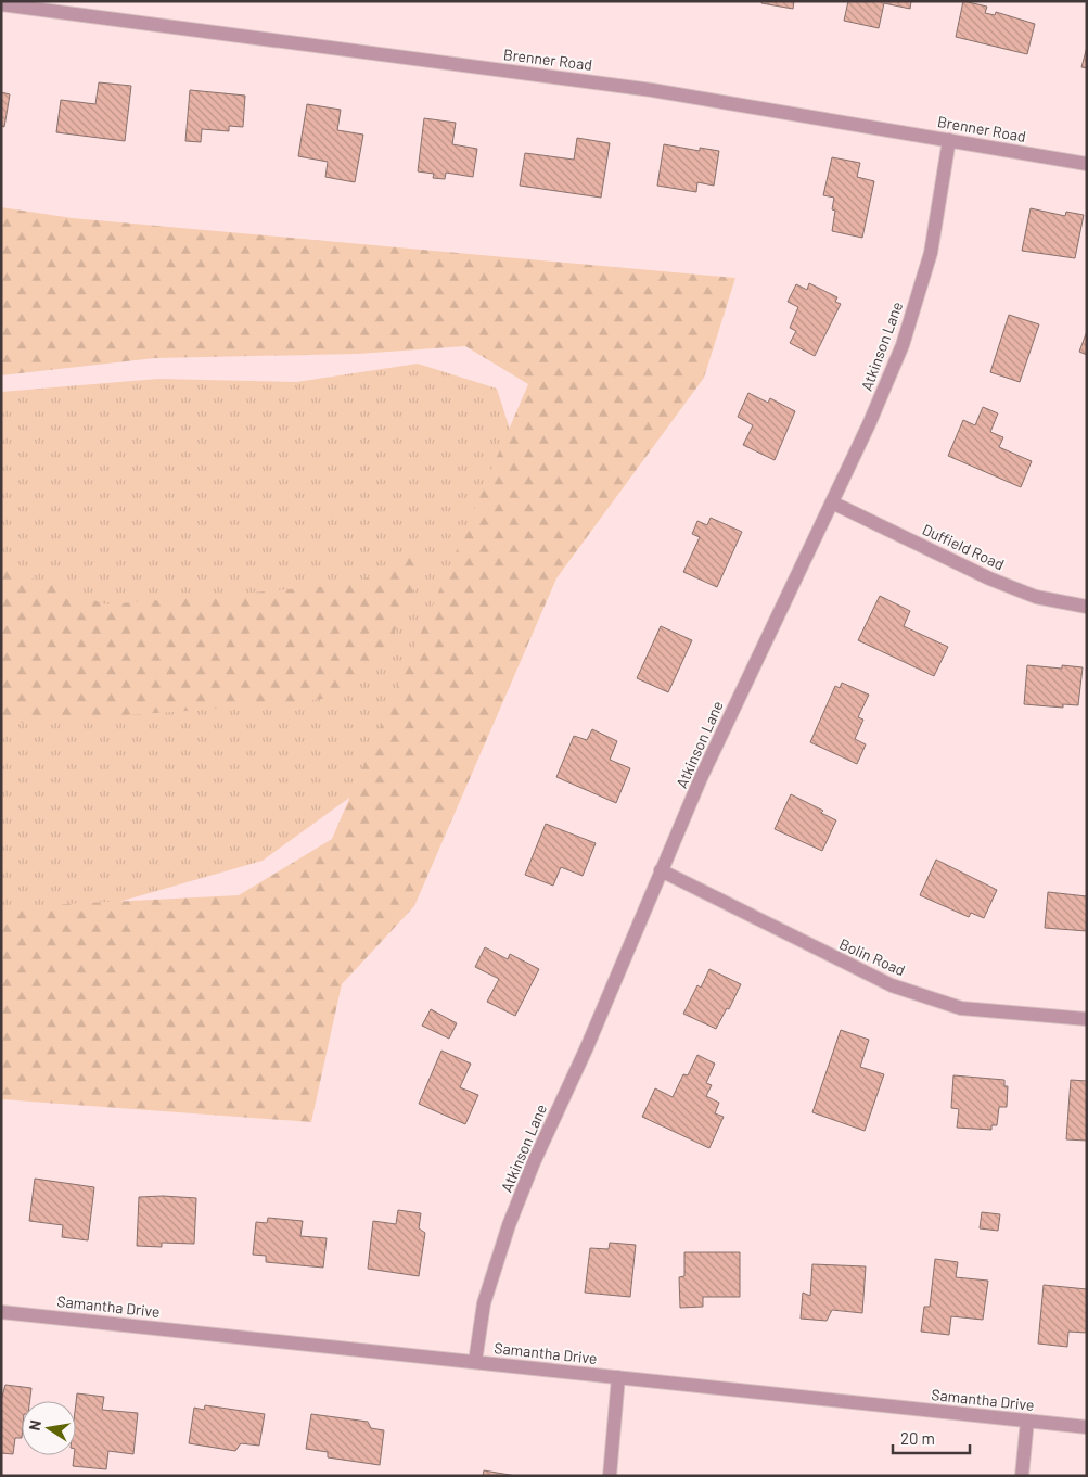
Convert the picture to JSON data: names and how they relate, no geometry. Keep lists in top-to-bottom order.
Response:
{
  "streets": {
    "street": [
      "Brenner Road",
      "Atkinson Lane",
      "Duffield Road",
      "Bolin Road",
      "Samantha Drive"
    ]
  },
  "crossings": [
    ["Brenner Road", "Atkinson Lane"],
    ["Atkinson Lane", "Duffield Road"],
    ["Atkinson Lane", "Bolin Road"],
    ["Atkinson Lane", "Samantha Drive"]
  ],
  "scale_bar": "20 m",
  "north": "left"
}
